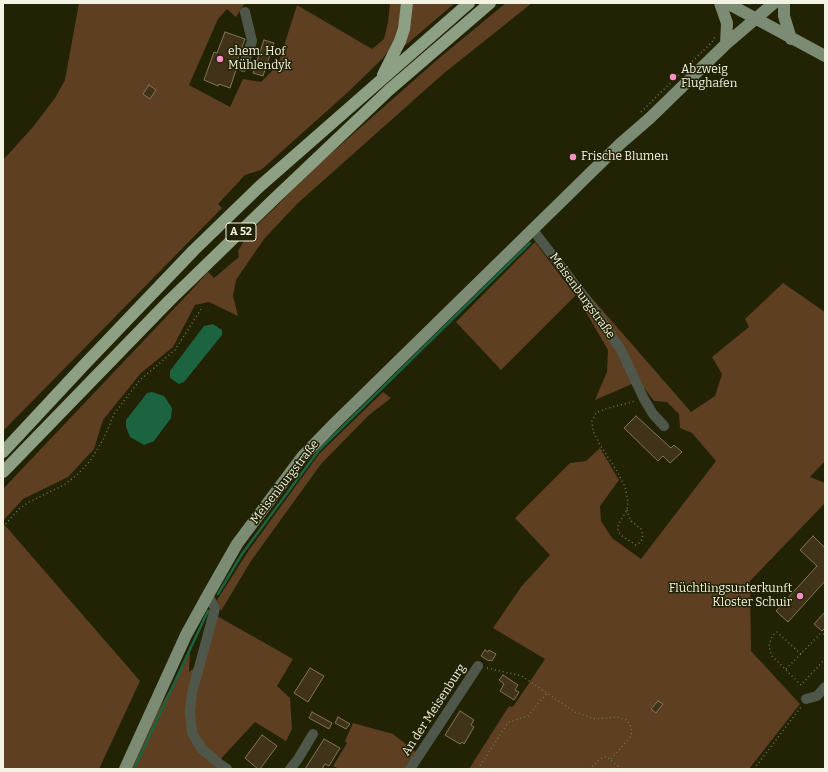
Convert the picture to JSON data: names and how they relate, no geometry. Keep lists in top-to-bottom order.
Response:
{
  "streets": {
    "highway": ["A 52"],
    "main road": ["Meisenburgstraße"],
    "lane": ["An der Meisenburg"]
  },
  "places": [
    "ehem. Hof Mühlendyk",
    "Abzweig Flughafen",
    "Frische Blumen",
    "Flüchtlingsunterkunft Kloster Schuir"
  ]
}
